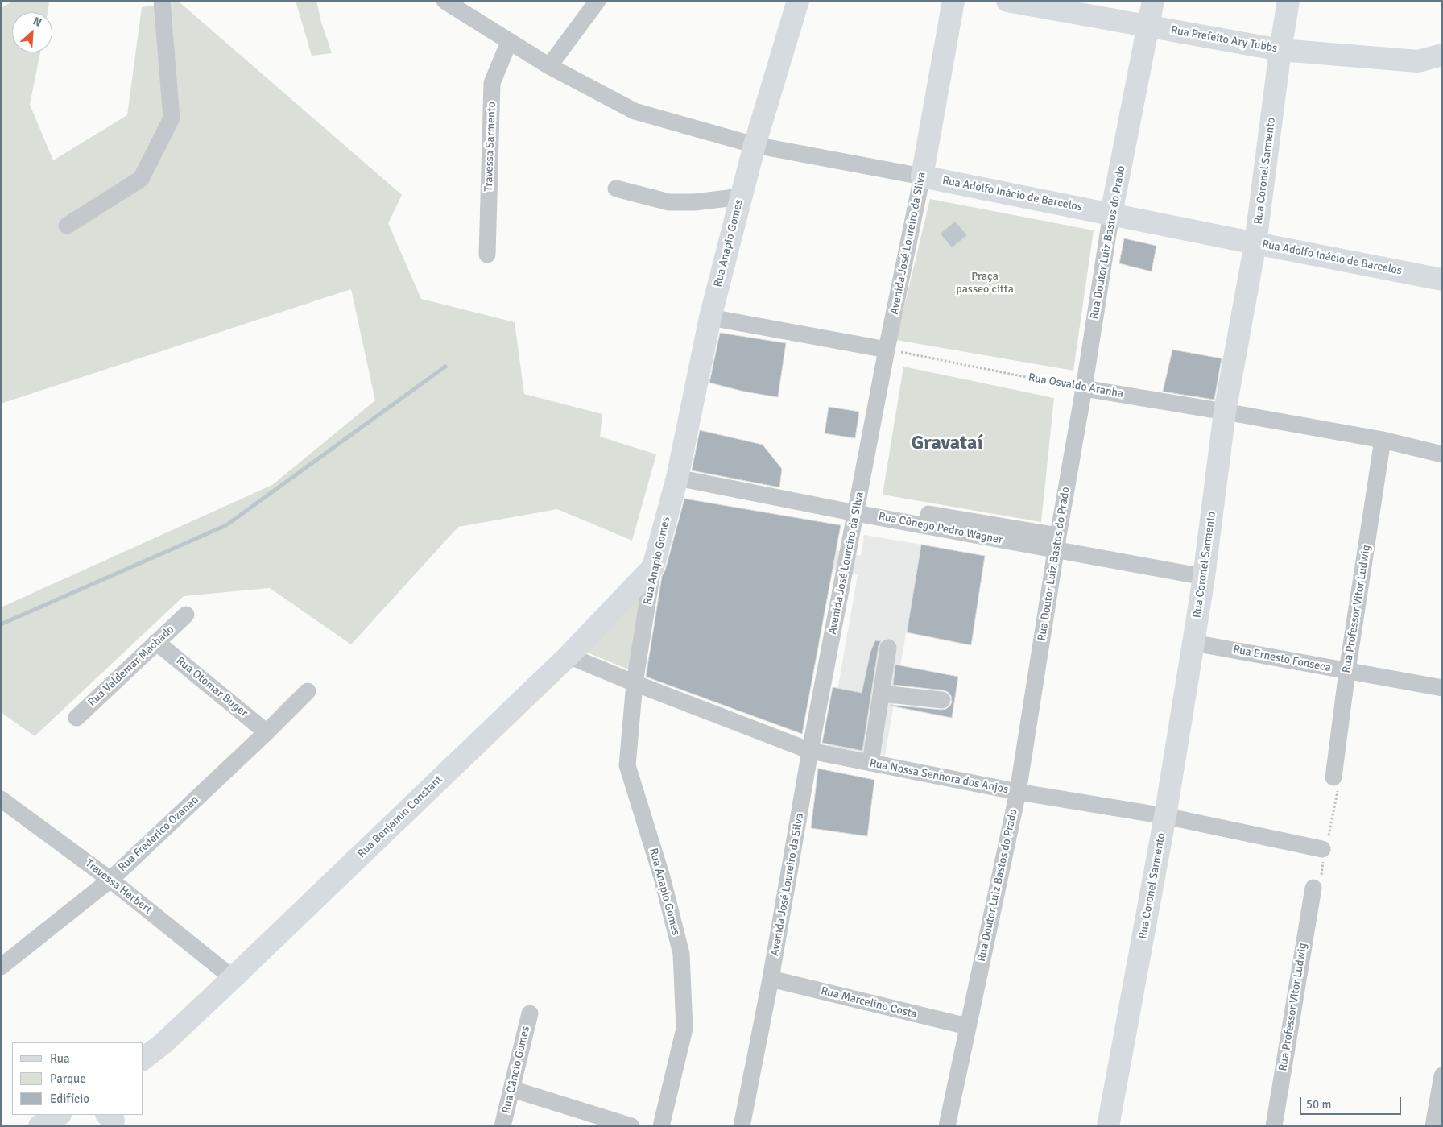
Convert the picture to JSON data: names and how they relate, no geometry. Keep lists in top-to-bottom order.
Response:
{
  "streets": {
    "main road": [
      "Rua Prefeito Ary Tubbs",
      "Rua Coronel Sarmento",
      "Rua Adolfo Inácio de Barcelos",
      "Rua Doutor Luiz Bastos do Prado",
      "Rua Anapio Gomes",
      "Avenida José Loureiro da Silva",
      "Rua Benjamin Constant"
    ],
    "street": [
      "Travessa Sarmento",
      "Rua Osvaldo Aranha",
      "Rua Cônego Pedro Wagner",
      "Rua Professor Vitor Ludwig",
      "Rua Ernesto Fonseca",
      "Rua Valdemar Machado",
      "Rua Otomar Buger",
      "Rua Nossa Senhora dos Anjos",
      "Rua Frederico Ozanan",
      "Travessa Herbert",
      "Rua Marcelino Costa",
      "Rua Câncio Gomes"
    ]
  },
  "crossings": [
    ["Rua Prefeito Ary Tubbs", "Rua Coronel Sarmento"],
    ["Rua Prefeito Ary Tubbs", "Rua Doutor Luiz Bastos do Prado"],
    ["Travessa Sarmento", "Rua Adolfo Inácio de Barcelos"],
    ["Rua Coronel Sarmento", "Rua Adolfo Inácio de Barcelos"],
    ["Rua Coronel Sarmento", "Rua Osvaldo Aranha"],
    ["Rua Coronel Sarmento", "Rua Cônego Pedro Wagner"],
    ["Rua Coronel Sarmento", "Rua Ernesto Fonseca"],
    ["Rua Coronel Sarmento", "Rua Nossa Senhora dos Anjos"],
    ["Rua Adolfo Inácio de Barcelos", "Rua Doutor Luiz Bastos do Prado"],
    ["Rua Adolfo Inácio de Barcelos", "Rua Anapio Gomes"],
    ["Rua Adolfo Inácio de Barcelos", "Avenida José Loureiro da Silva"],
    ["Rua Doutor Luiz Bastos do Prado", "Rua Osvaldo Aranha"],
    ["Rua Doutor Luiz Bastos do Prado", "Rua Cônego Pedro Wagner"],
    ["Rua Doutor Luiz Bastos do Prado", "Rua Nossa Senhora dos Anjos"],
    ["Rua Doutor Luiz Bastos do Prado", "Rua Marcelino Costa"],
    ["Rua Anapio Gomes", "Rua Cônego Pedro Wagner"],
    ["Rua Anapio Gomes", "Rua Nossa Senhora dos Anjos"],
    ["Rua Anapio Gomes", "Rua Benjamin Constant"],
    ["Avenida José Loureiro da Silva", "Rua Osvaldo Aranha"],
    ["Avenida José Loureiro da Silva", "Rua Cônego Pedro Wagner"],
    ["Avenida José Loureiro da Silva", "Rua Nossa Senhora dos Anjos"],
    ["Avenida José Loureiro da Silva", "Rua Marcelino Costa"],
    ["Rua Osvaldo Aranha", "Rua Professor Vitor Ludwig"],
    ["Rua Professor Vitor Ludwig", "Rua Ernesto Fonseca"],
    ["Rua Valdemar Machado", "Rua Otomar Buger"],
    ["Rua Otomar Buger", "Rua Frederico Ozanan"],
    ["Rua Nossa Senhora dos Anjos", "Rua Benjamin Constant"],
    ["Rua Benjamin Constant", "Travessa Herbert"],
    ["Rua Frederico Ozanan", "Travessa Herbert"]
  ],
  "districts": ["Gravataí"],
  "parks": ["Praça passeo citta"],
  "legend": ["Rua", "Parque", "Edifício"],
  "scale_bar": "50 m",
  "north": "top right"
}
